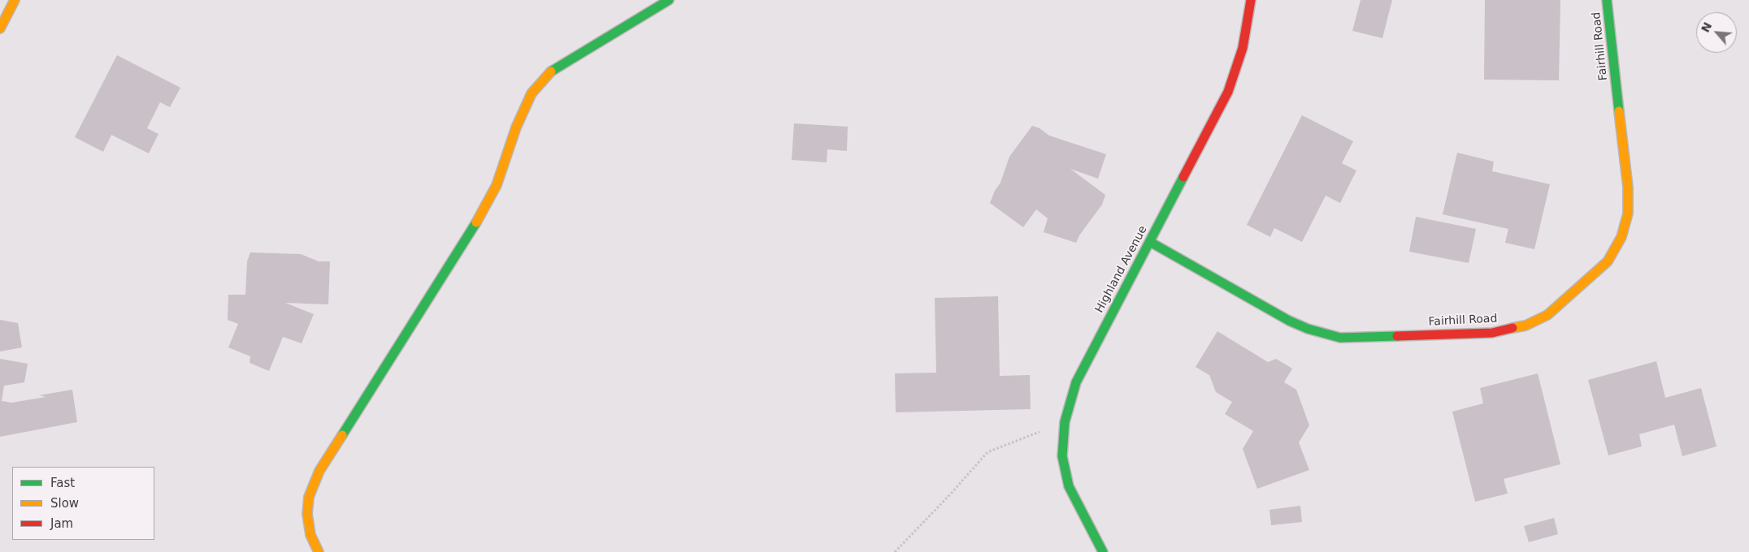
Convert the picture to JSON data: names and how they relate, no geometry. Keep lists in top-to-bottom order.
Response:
{
  "streets": {
    "street": ["Fairhill Road", "Highland Avenue"]
  },
  "crossings": [
    ["Fairhill Road", "Highland Avenue"]
  ],
  "legend": ["Fast", "Slow", "Jam"],
  "north": "top left"
}
